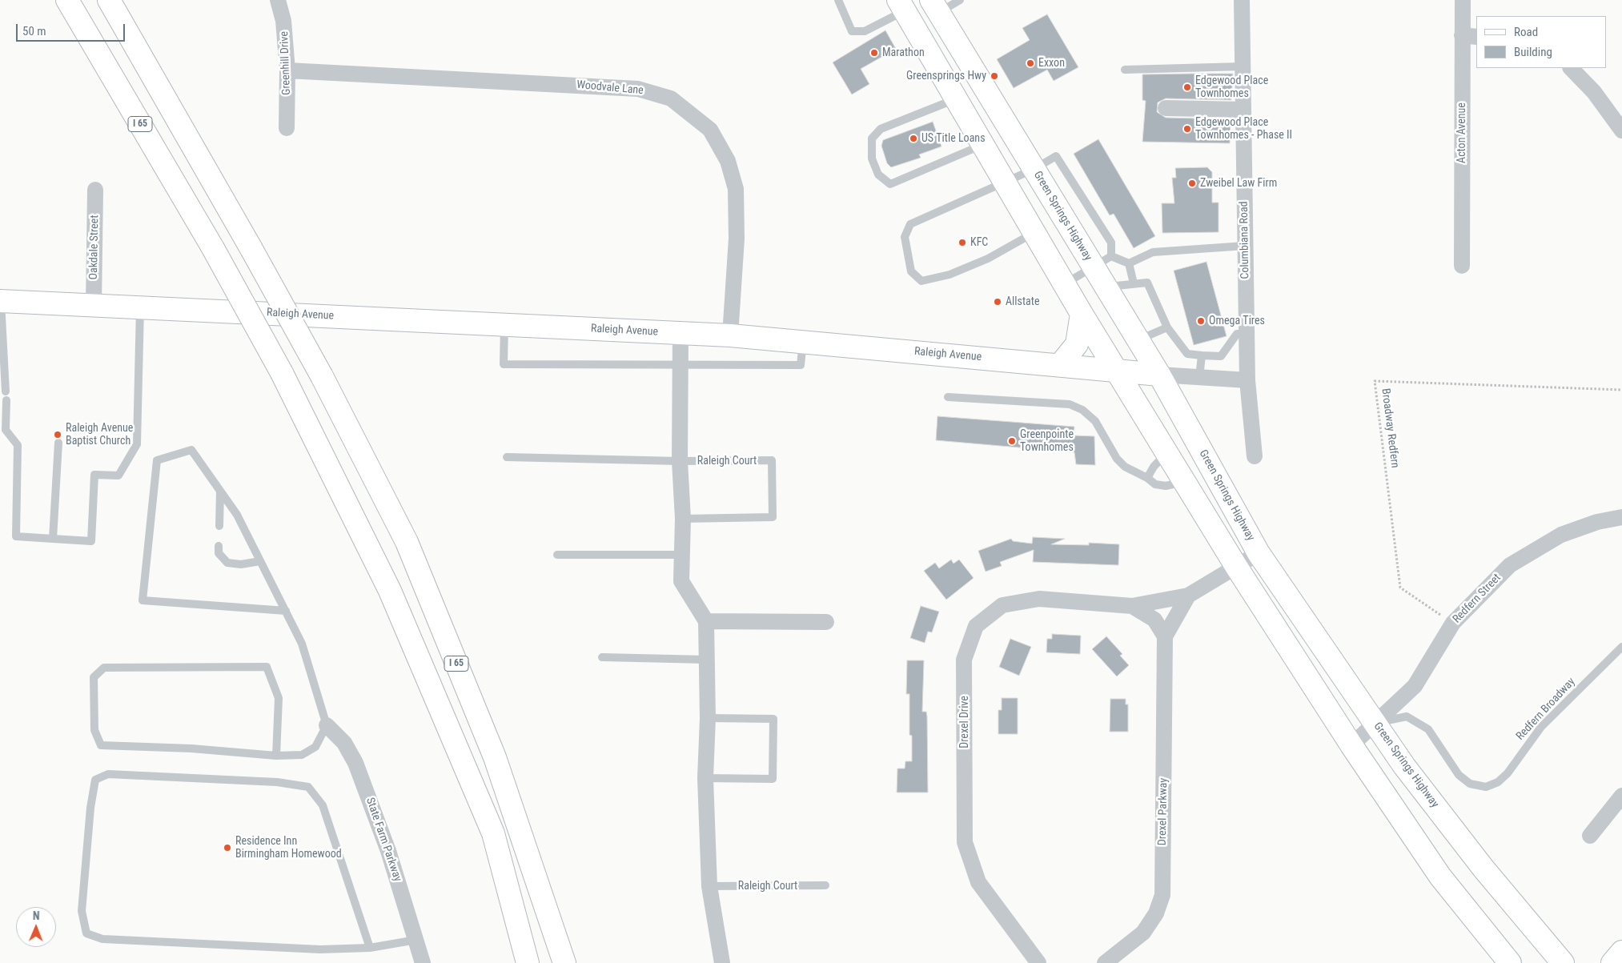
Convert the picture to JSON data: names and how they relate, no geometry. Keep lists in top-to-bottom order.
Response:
{
  "streets": {
    "main road": ["I 65", "Green Springs Highway", "Raleigh Avenue"],
    "street": [
      "Greenhill Drive",
      "Woodvale Lane",
      "Acton Avenue",
      "Columbiana Road",
      "Oakdale Street",
      "Redfern Street",
      "Drexel Drive",
      "Drexel Parkway",
      "State Farm Parkway"
    ],
    "lane": ["Raleigh Court", "Redfern Broadway"],
    "path": ["Broadway Redfern"]
  },
  "crossings": [
    ["Greenhill Drive", "Woodvale Lane"],
    ["Woodvale Lane", "Raleigh Avenue"],
    ["Green Springs Highway", "Raleigh Avenue"],
    ["Green Springs Highway", "Redfern Street"],
    ["Green Springs Highway", "Redfern Broadway"],
    ["Columbiana Road", "Raleigh Avenue"],
    ["Oakdale Street", "Raleigh Avenue"],
    ["Broadway Redfern", "Redfern Street"],
    ["Redfern Street", "Redfern Broadway"],
    ["Drexel Drive", "Drexel Parkway"]
  ],
  "places": [
    "Marathon",
    "Exxon",
    "Greensprings Hwy",
    "Edgewood Place Townhomes",
    "Edgewood Place Townhomes - Phase II",
    "US Title Loans",
    "Zweibel Law Firm",
    "KFC",
    "Allstate",
    "Omega Tires",
    "Raleigh Avenue Baptist Church",
    "Greenpointe Townhomes",
    "Residence Inn Birmingham Homewood"
  ],
  "legend": ["Road", "Building"],
  "scale_bar": "50 m",
  "north": "top"
}
